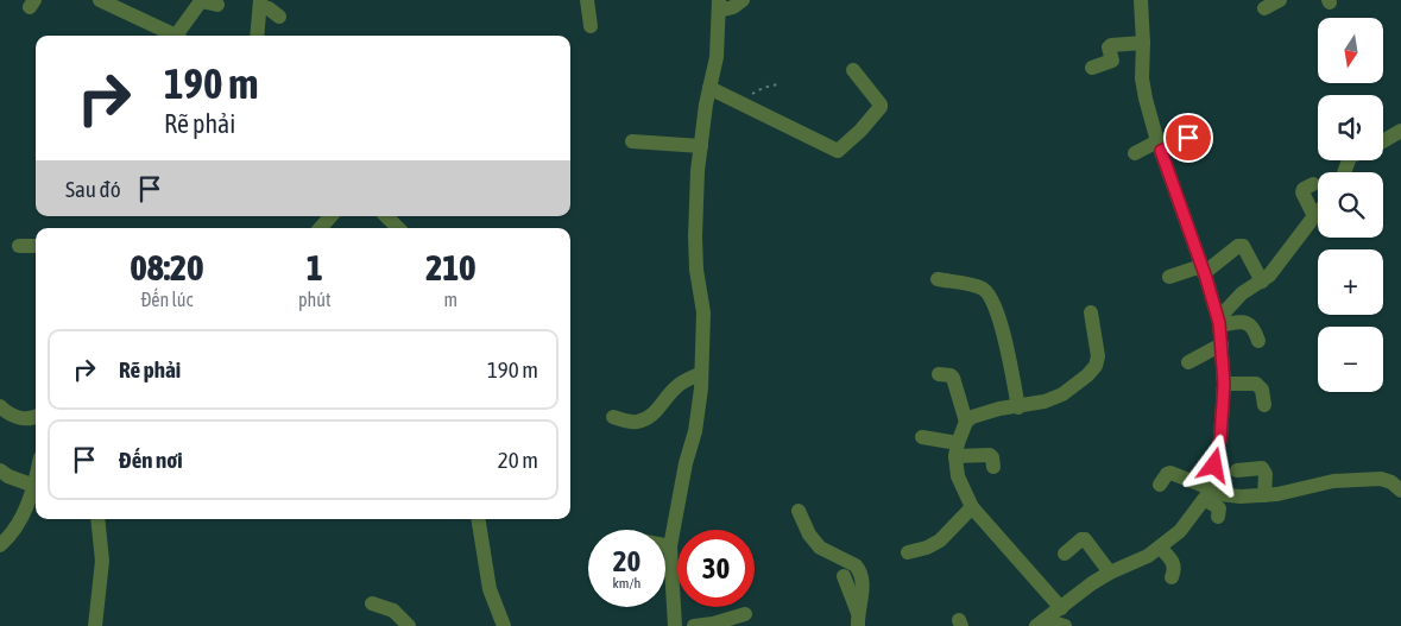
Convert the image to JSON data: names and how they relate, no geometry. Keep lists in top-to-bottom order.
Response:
{
  "north": "bottom",
  "page": {
    "map_buttons": ["+", "−"],
    "turn": ["190 m", "Rẽ phải"],
    "then": "Sau đó",
    "eta": [
      "08:20",
      "Đến lúc",
      "1",
      "phút",
      "210",
      "m"
    ],
    "list": [
      {
        "name": "Rẽ phải",
        "value": "190 m"
      },
      {
        "name": "Đến nơi",
        "value": "20 m"
      }
    ],
    "speed": "20 km/h",
    "limit": "30"
  }
}
